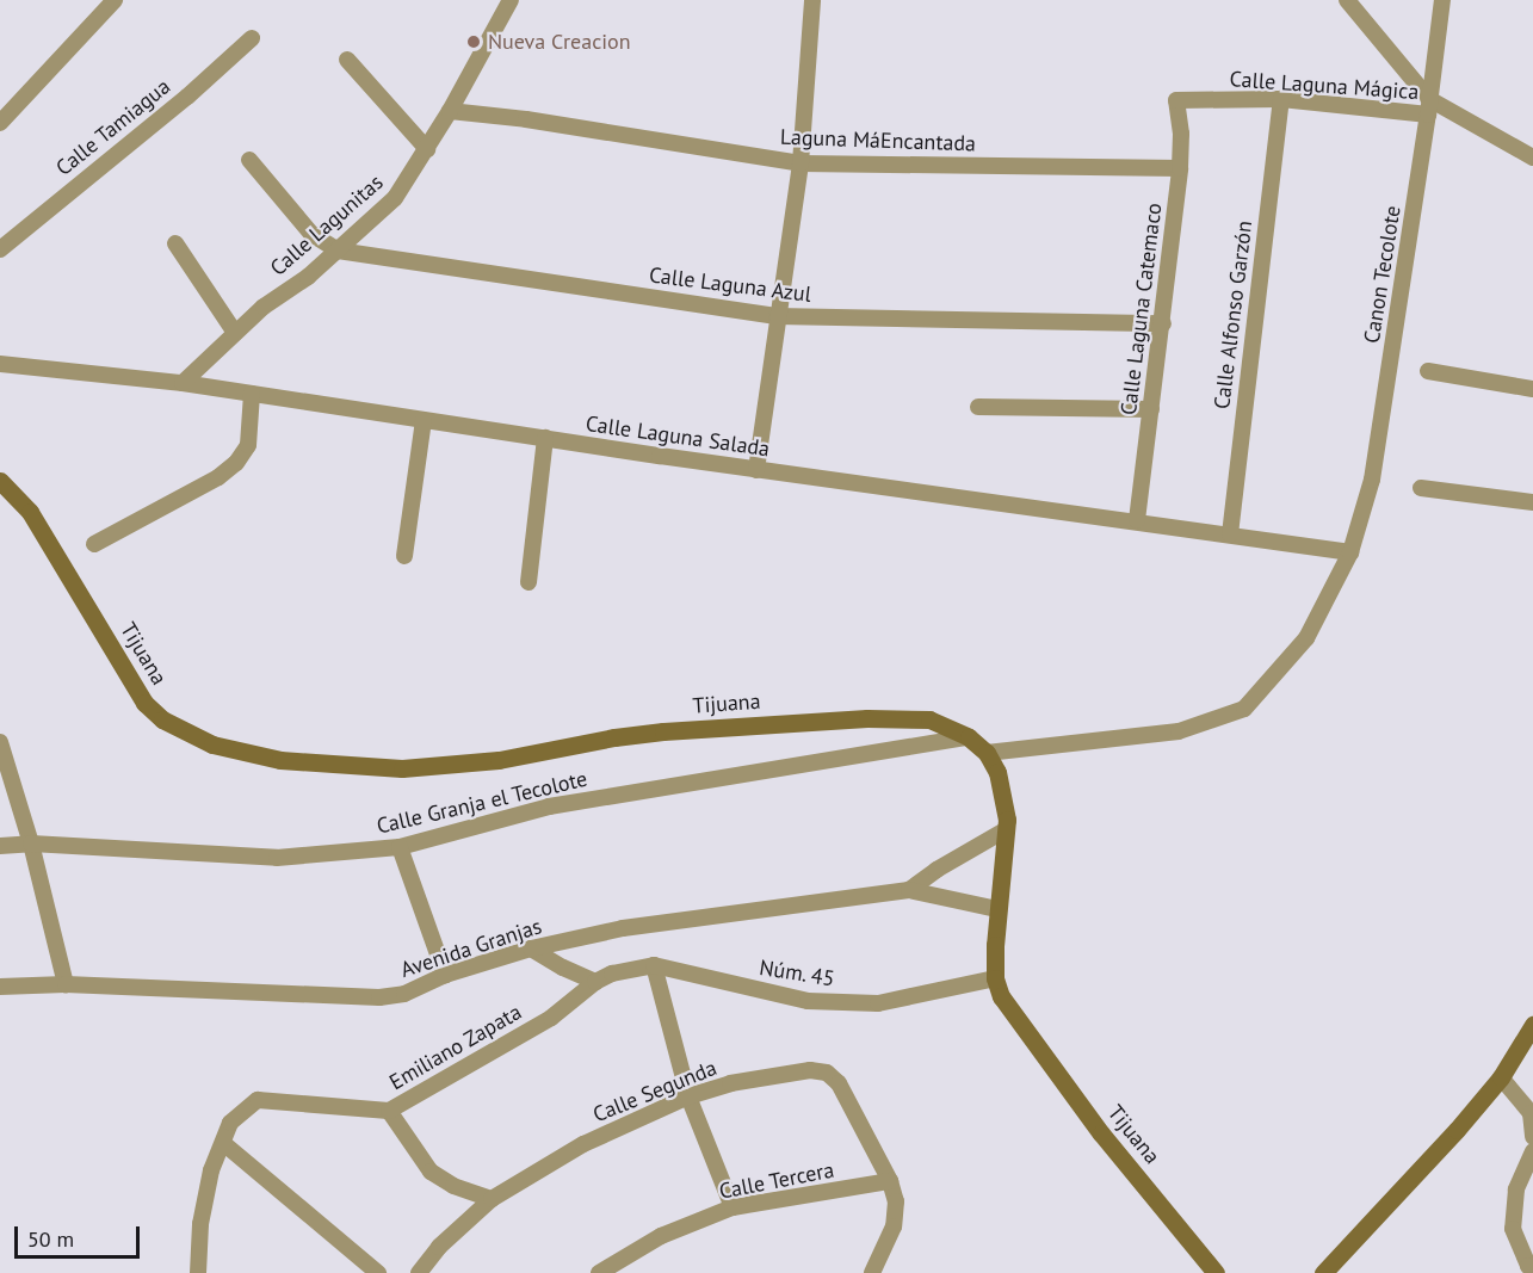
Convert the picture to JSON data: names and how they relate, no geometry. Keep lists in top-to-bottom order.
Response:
{
  "streets": {
    "street": [
      "Calle Laguna Mágica",
      "Calle Tamiagua",
      "Laguna MáEncantada",
      "Calle Lagunitas",
      "Canon Tecolote",
      "Calle Laguna Azul",
      "Calle Laguna Catemaco",
      "Calle Alfonso Garzón",
      "Calle Laguna Salada",
      "Tijuana",
      "Calle Granja el Tecolote",
      "Avenida Granjas",
      "Núm. 45",
      "Emiliano Zapata",
      "Calle Segunda",
      "Calle Tercera"
    ]
  },
  "crossings": [
    ["Calle Laguna Mágica", "Canon Tecolote"],
    ["Calle Laguna Mágica", "Calle Laguna Catemaco"],
    ["Calle Laguna Mágica", "Calle Alfonso Garzón"],
    ["Laguna MáEncantada", "Calle Lagunitas"],
    ["Laguna MáEncantada", "Calle Laguna Catemaco"],
    ["Calle Lagunitas", "Calle Laguna Azul"],
    ["Calle Lagunitas", "Calle Laguna Salada"],
    ["Canon Tecolote", "Calle Laguna Salada"],
    ["Calle Laguna Azul", "Calle Laguna Catemaco"],
    ["Calle Laguna Catemaco", "Calle Laguna Salada"],
    ["Calle Alfonso Garzón", "Calle Laguna Salada"],
    ["Tijuana", "Calle Granja el Tecolote"],
    ["Tijuana", "Avenida Granjas"],
    ["Tijuana", "Núm. 45"],
    ["Núm. 45", "Emiliano Zapata"],
    ["Calle Segunda", "Calle Tercera"]
  ],
  "places": ["Nueva Creacion"],
  "scale_bar": "50 m"
}
